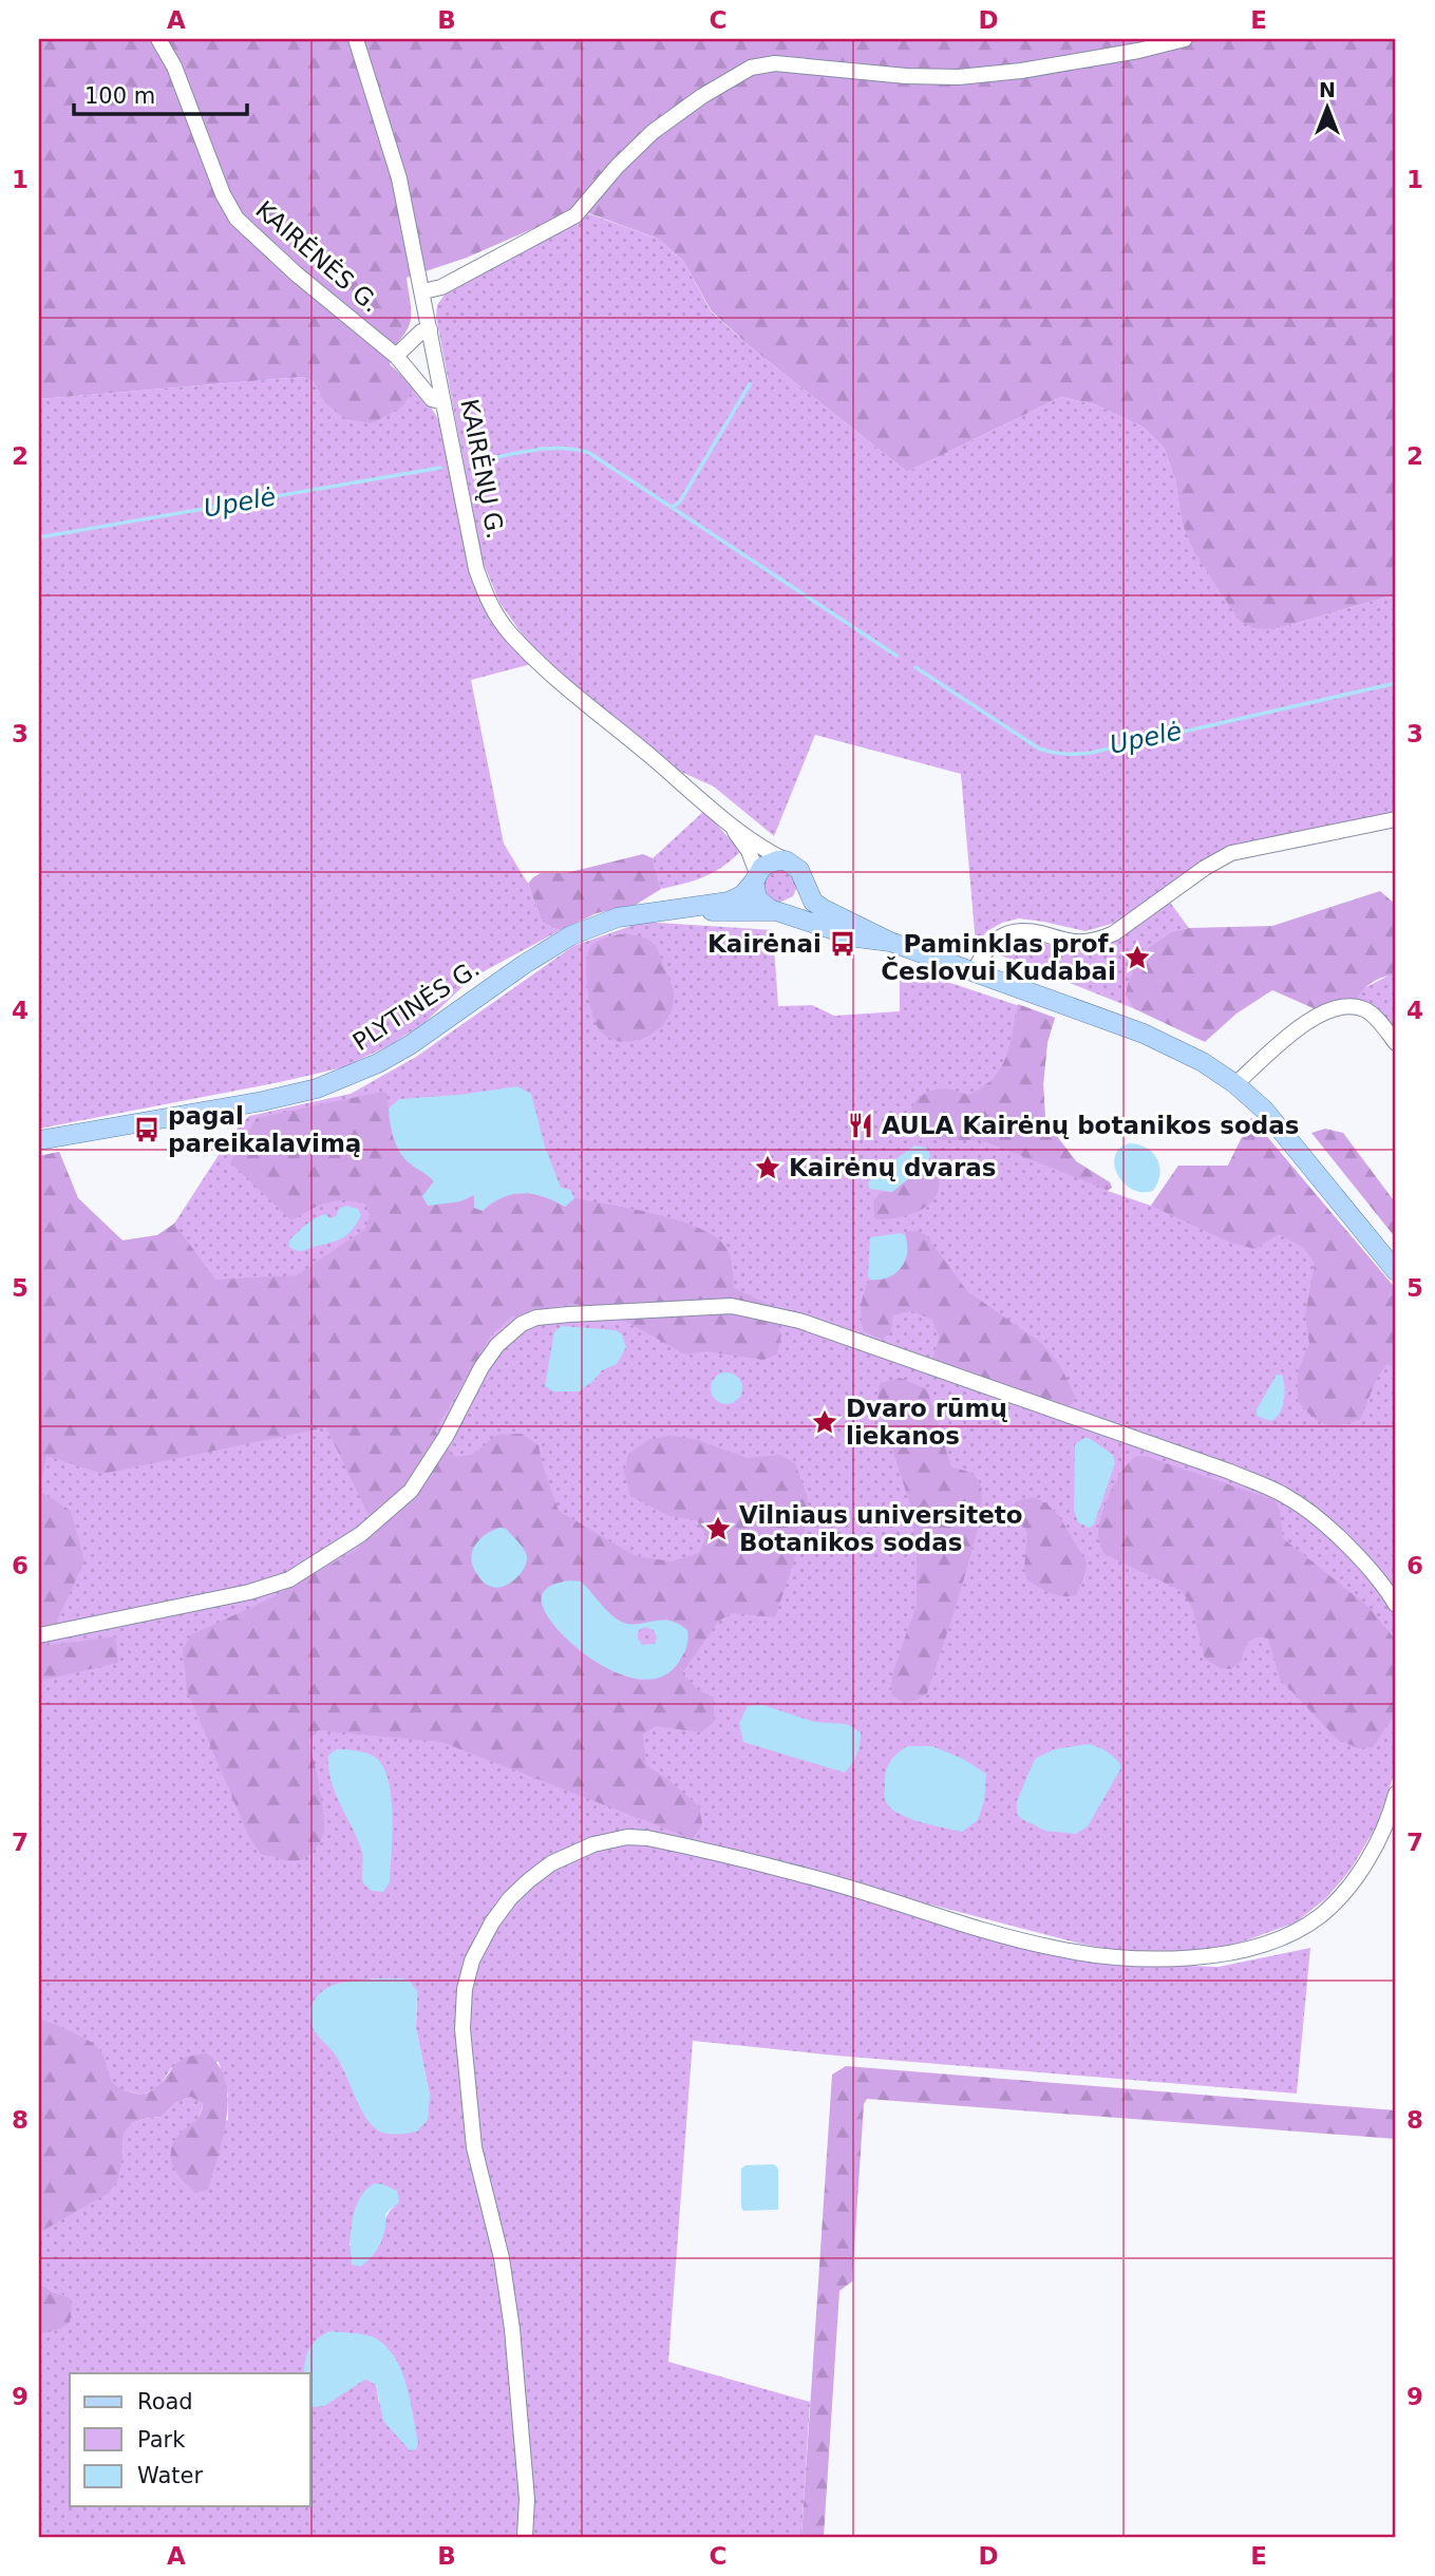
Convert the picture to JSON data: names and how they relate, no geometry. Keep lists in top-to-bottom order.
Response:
{
  "streets": {
    "main road": ["PLYTINĖS G."],
    "street": ["KAIRĖNĖS G.", "KAIRĖNŲ G."]
  },
  "crossings": [
    ["KAIRĖNĖS G.", "KAIRĖNŲ G."],
    ["KAIRĖNŲ G.", "PLYTINĖS G."]
  ],
  "water": ["Upelė"],
  "places": {
    "bus stop": ["Kairėnai", "pagal pareikalavimą"],
    "place": [
      "Paminklas prof. Česlovui Kudabai",
      "Kairėnų dvaras",
      "Dvaro rūmų liekanos",
      "Vilniaus universiteto Botanikos sodas"
    ],
    "restaurant": ["AULA Kairėnų botanikos sodas"]
  },
  "legend": ["Road", "Park", "Water"],
  "scale_bar": "100 m",
  "north": "top",
  "grid": {
    "columns": [
      "A",
      "B",
      "C",
      "D",
      "E"
    ],
    "rows": [
      "1",
      "2",
      "3",
      "4",
      "5",
      "6",
      "7",
      "8",
      "9"
    ]
  }
}
